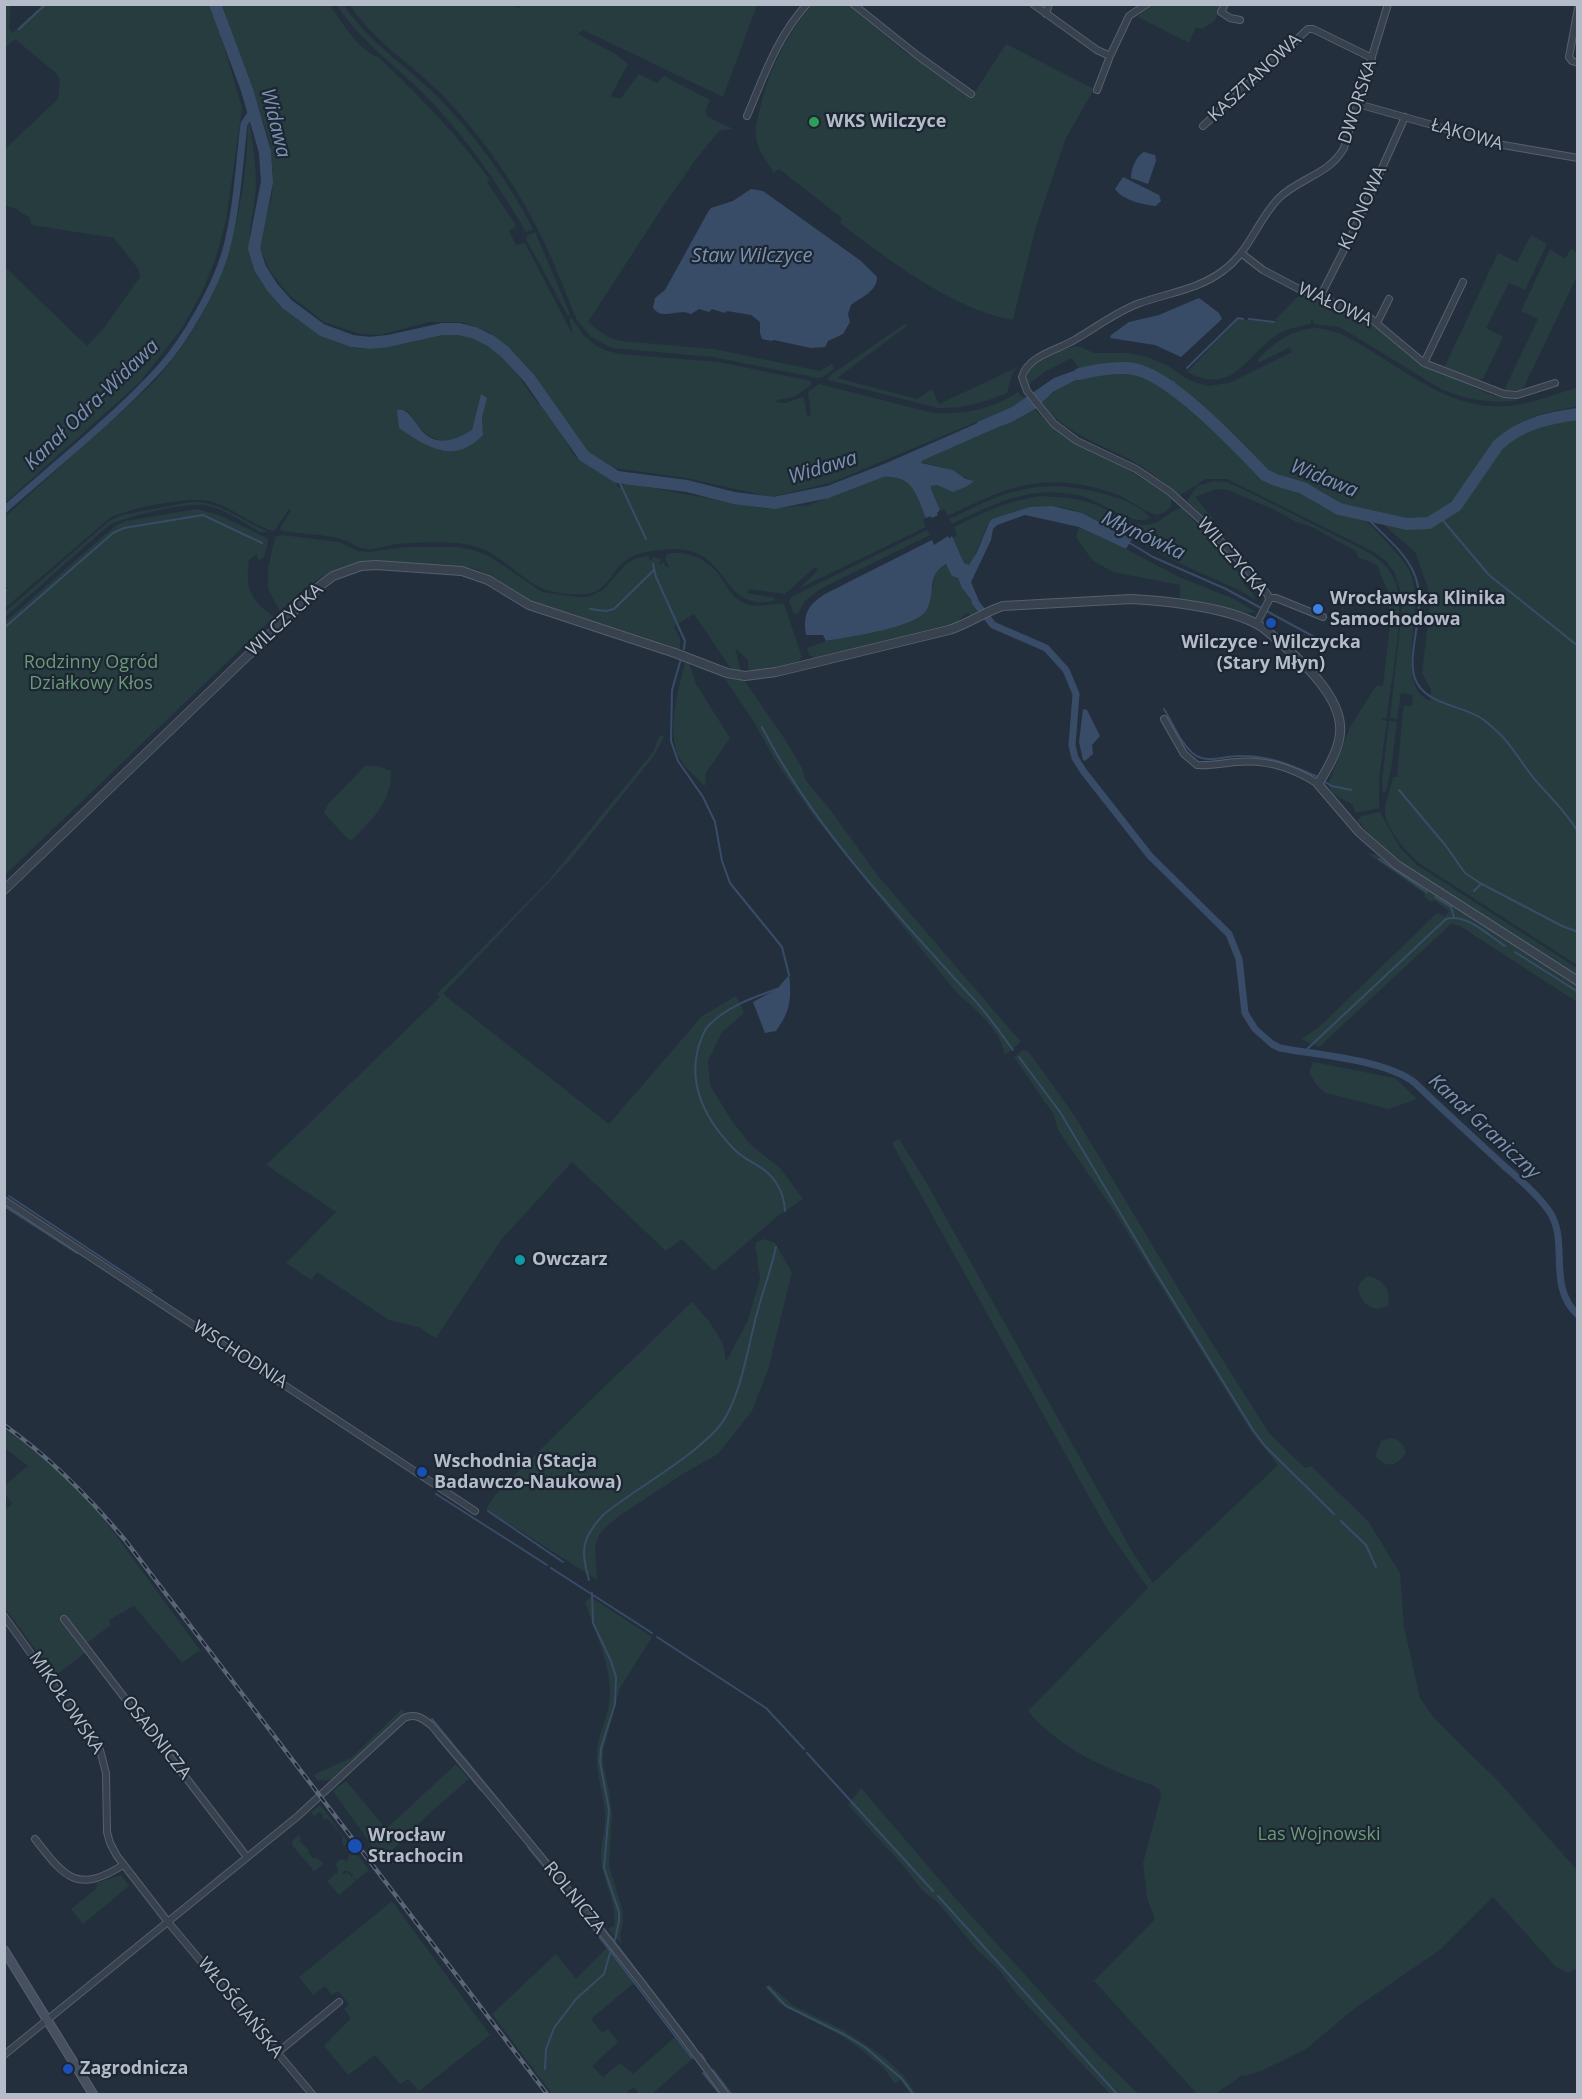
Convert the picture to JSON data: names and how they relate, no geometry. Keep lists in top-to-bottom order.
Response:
{
  "streets": {
    "street": [
      "KASZTANOWA",
      "DWORSKA",
      "ŁĄKOWA",
      "KLONOWA",
      "WAŁOWA",
      "WILCZYCKA",
      "WSCHODNIA",
      "MIKOŁOWSKA",
      "OSADNICZA",
      "ROLNICZA",
      "WŁOŚCIAŃSKA"
    ]
  },
  "crossings": [
    ["KASZTANOWA", "DWORSKA"],
    ["DWORSKA", "ŁĄKOWA"],
    ["DWORSKA", "WAŁOWA"],
    ["DWORSKA", "WILCZYCKA"],
    ["ŁĄKOWA", "KLONOWA"],
    ["KLONOWA", "WAŁOWA"],
    ["MIKOŁOWSKA", "WŁOŚCIAŃSKA"],
    ["OSADNICZA", "ROLNICZA"]
  ],
  "water": [
    "Widawa",
    "Staw Wilczyce",
    "Kanał Odra-Widawa",
    "Młynówka",
    "Kanał Graniczny"
  ],
  "parks": ["Rodzinny Ogród Działkowy Kłos", "Las Wojnowski"],
  "places": [
    "WKS Wilczyce",
    "Wrocławska Klinika Samochodowa",
    "Wilczyce - Wilczycka (Stary Młyn)",
    "Owczarz",
    "Wschodnia (Stacja Badawczo-Naukowa)",
    "Wrocław Strachocin",
    "Zagrodnicza"
  ]
}
